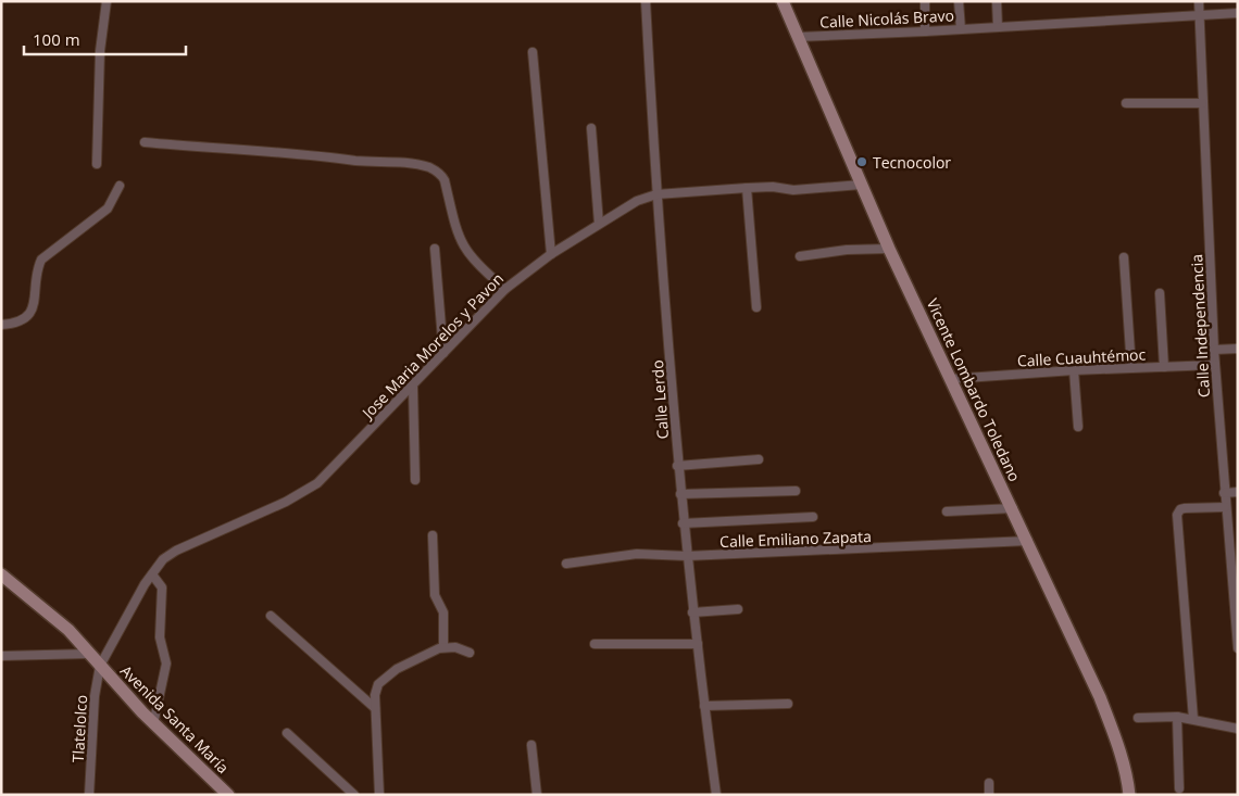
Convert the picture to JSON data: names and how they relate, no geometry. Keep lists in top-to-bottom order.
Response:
{
  "streets": {
    "main road": ["Vicente Lombardo Toledano", "Avenida Santa María"],
    "street": [
      "Calle Nicolás Bravo",
      "Calle Independencia",
      "Jose Maria Morelos y Pavon",
      "Calle Cuauhtémoc",
      "Calle Lerdo",
      "Calle Emiliano Zapata",
      "Tlatelolco"
    ]
  },
  "crossings": [
    ["Calle Nicolás Bravo", "Calle Independencia"],
    ["Calle Nicolás Bravo", "Vicente Lombardo Toledano"],
    ["Calle Independencia", "Calle Cuauhtémoc"],
    ["Jose Maria Morelos y Pavon", "Vicente Lombardo Toledano"],
    ["Jose Maria Morelos y Pavon", "Calle Lerdo"],
    ["Jose Maria Morelos y Pavon", "Avenida Santa María"],
    ["Jose Maria Morelos y Pavon", "Tlatelolco"],
    ["Calle Cuauhtémoc", "Vicente Lombardo Toledano"],
    ["Vicente Lombardo Toledano", "Calle Emiliano Zapata"],
    ["Calle Lerdo", "Calle Emiliano Zapata"],
    ["Avenida Santa María", "Tlatelolco"]
  ],
  "places": ["Tecnocolor"],
  "scale_bar": "100 m"
}
